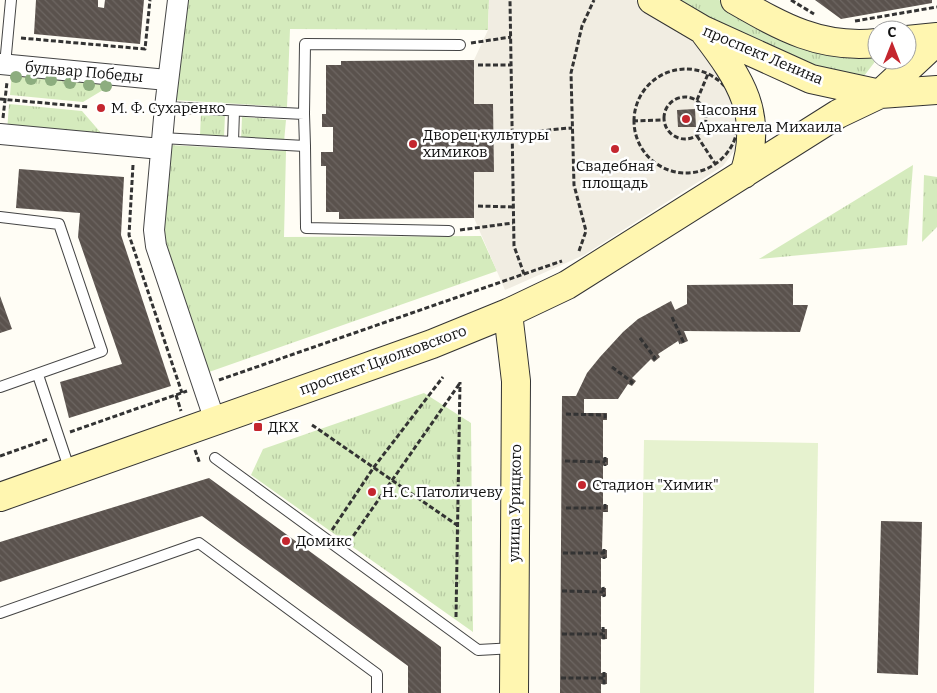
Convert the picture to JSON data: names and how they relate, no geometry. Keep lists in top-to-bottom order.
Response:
{
  "streets": {
    "main road": ["проспект Ленина", "проспект Циолковского", "улица Урицкого"],
    "street": ["бульвар Победы"]
  },
  "crossings": [
    ["проспект Ленина", "проспект Циолковского"],
    ["проспект Циолковского", "улица Урицкого"]
  ],
  "places": {
    "other": [
      "М. Ф. Сухаренко",
      "Часовня Архангела Михаила",
      "Дворец культуры химиков",
      "Свадебная площадь",
      "Стадион \"Химик\"",
      "Н. С. Патоличеву",
      "Домикс"
    ],
    "transit": ["ДКХ"]
  },
  "north": "top"
}
